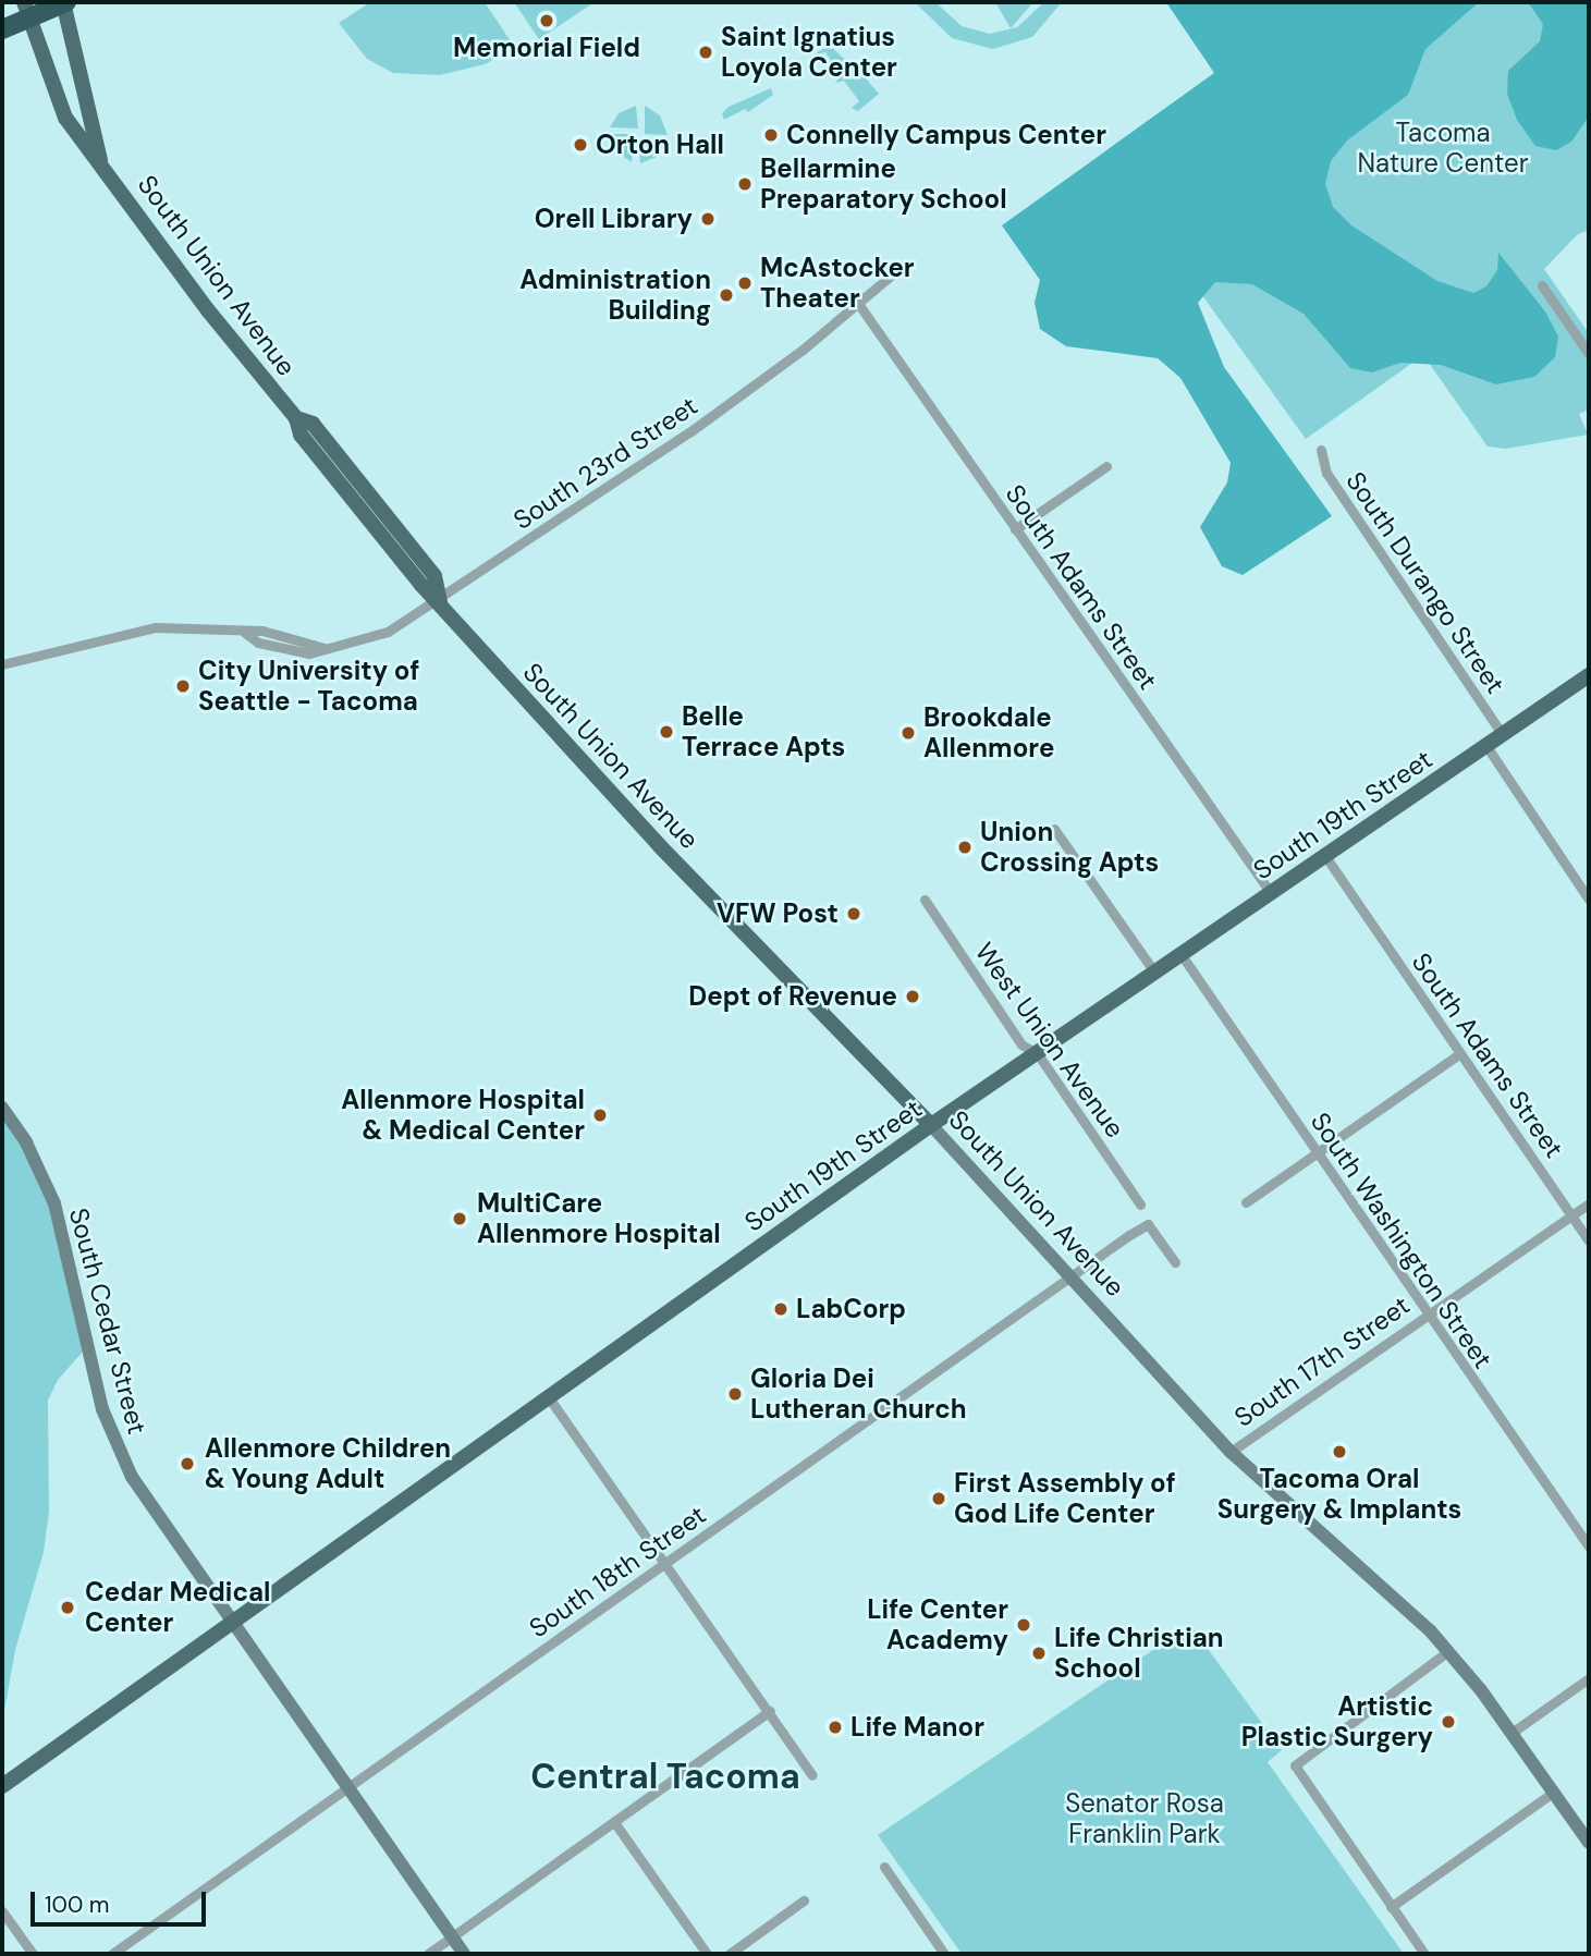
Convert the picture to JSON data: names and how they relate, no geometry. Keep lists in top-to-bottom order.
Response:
{
  "streets": {
    "main road": ["South Union Avenue", "South 19th Street", "South Cedar Street"],
    "street": [
      "South 23rd Street",
      "South Durango Street",
      "South Adams Street",
      "West Union Avenue",
      "South Washington Street",
      "South 17th Street",
      "South 18th Street"
    ]
  },
  "crossings": [
    ["South Union Avenue", "South 23rd Street"],
    ["South Union Avenue", "South 19th Street"],
    ["South Union Avenue", "South 17th Street"],
    ["South Union Avenue", "South 18th Street"],
    ["South 23rd Street", "South Adams Street"],
    ["South Durango Street", "South 19th Street"],
    ["South Adams Street", "South 19th Street"],
    ["South Adams Street", "South 17th Street"],
    ["South 19th Street", "West Union Avenue"],
    ["South 19th Street", "South Washington Street"],
    ["South 19th Street", "South Cedar Street"],
    ["South Washington Street", "South 17th Street"],
    ["South Cedar Street", "South 18th Street"]
  ],
  "districts": ["Central Tacoma"],
  "parks": ["Tacoma Nature Center", "Senator Rosa Franklin Park"],
  "places": [
    "Memorial Field",
    "Saint Ignatius Loyola Center",
    "Connelly Campus Center",
    "Orton Hall",
    "Bellarmine Preparatory School",
    "Orell Library",
    "McAstocker Theater",
    "Administration Building",
    "City University of Seattle - Tacoma",
    "Belle Terrace Apts",
    "Brookdale Allenmore",
    "Union Crossing Apts",
    "VFW Post",
    "Dept of Revenue",
    "Allenmore Hospital & Medical Center",
    "MultiCare Allenmore Hospital",
    "LabCorp",
    "Gloria Dei Lutheran Church",
    "Tacoma Oral Surgery & Implants",
    "Allenmore Children & Young Adult",
    "First Assembly of God Life Center",
    "Cedar Medical Center",
    "Life Center Academy",
    "Life Christian School",
    "Artistic Plastic Surgery",
    "Life Manor"
  ],
  "scale_bar": "100 m"
}
